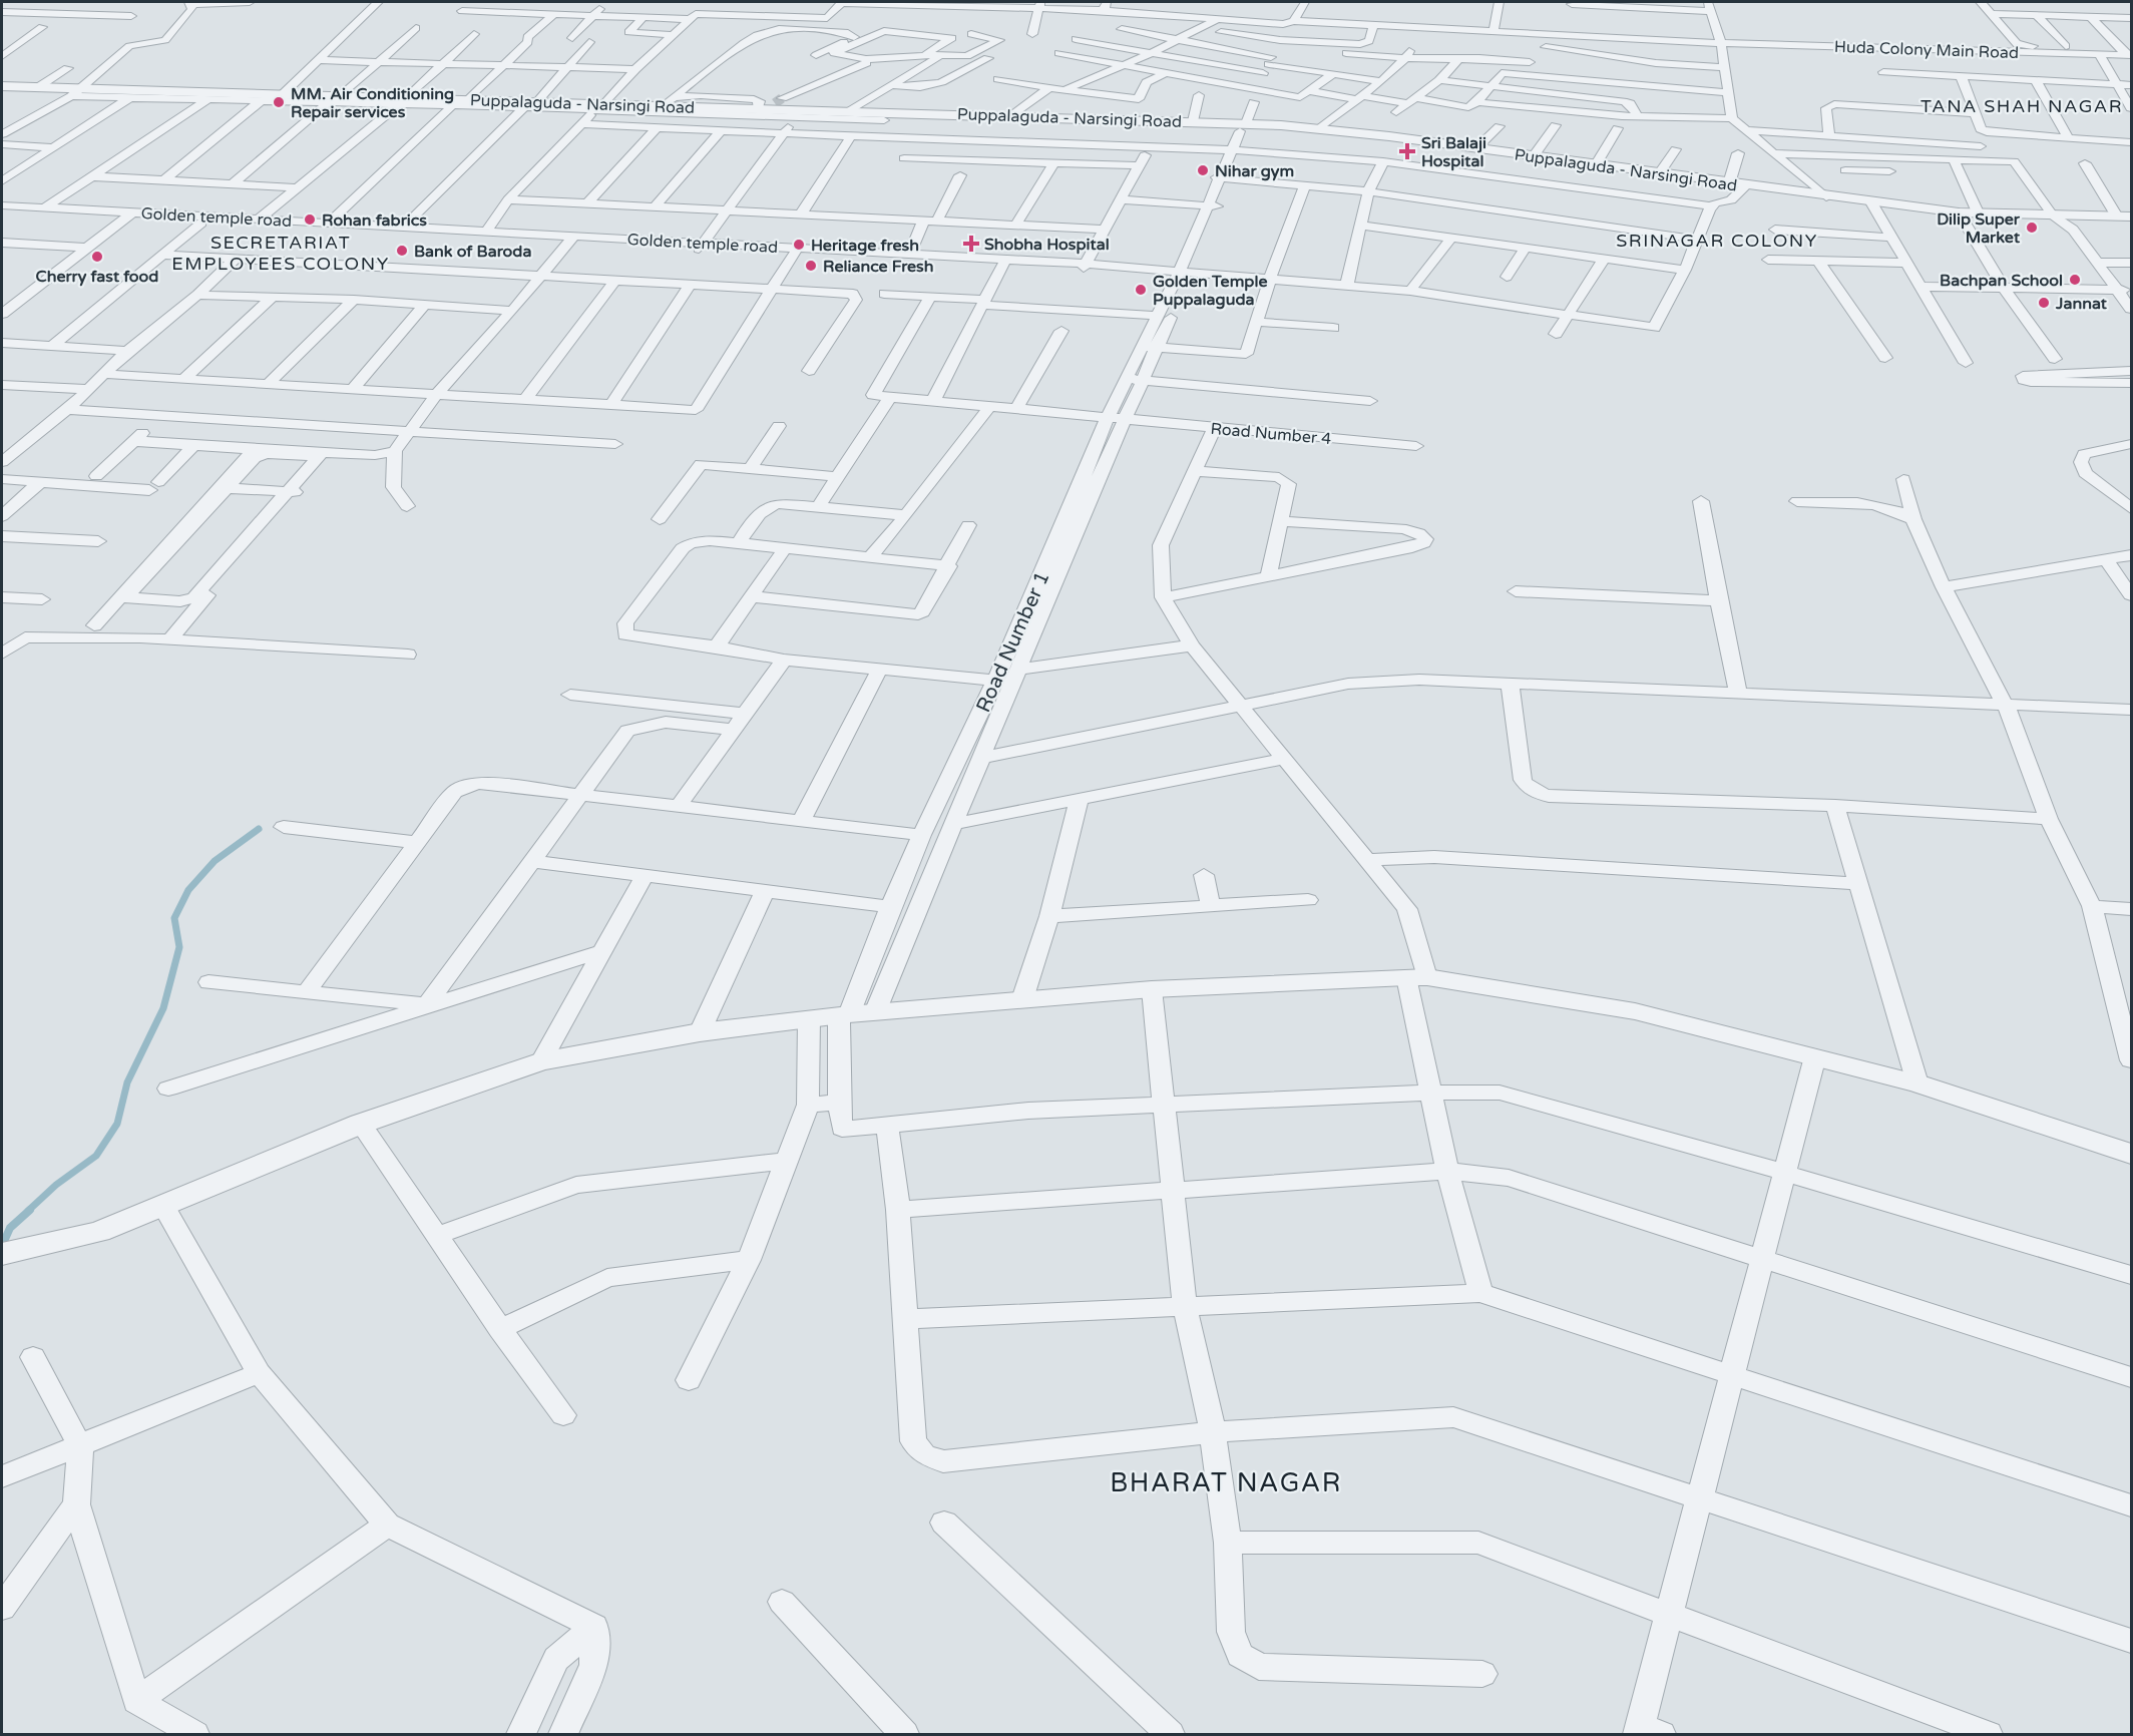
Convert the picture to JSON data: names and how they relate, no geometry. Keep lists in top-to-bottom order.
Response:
{
  "streets": {
    "street": [
      "Huda Colony Main Road",
      "Puppalaguda - Narsingi Road",
      "Golden temple road",
      "Road Number 4",
      "Road Number 1"
    ]
  },
  "crossings": [
    ["Golden temple road", "Road Number 1"],
    ["Road Number 4", "Road Number 1"]
  ],
  "districts": [
    "TANA SHAH NAGAR",
    "SRINAGAR COLONY",
    "SECRETARIAT EMPLOYEES COLONY",
    "BHARAT NAGAR"
  ],
  "places": {
    "other": [
      "MM. Air Conditioning Repair services",
      "Nihar gym",
      "Rohan fabrics",
      "Dilip Super Market",
      "Heritage fresh",
      "Bank of Baroda",
      "Cherry fast food",
      "Reliance Fresh",
      "Bachpan School",
      "Golden Temple Puppalaguda",
      "Jannat"
    ],
    "health": ["Sri Balaji Hospital", "Shobha Hospital"]
  }
}
